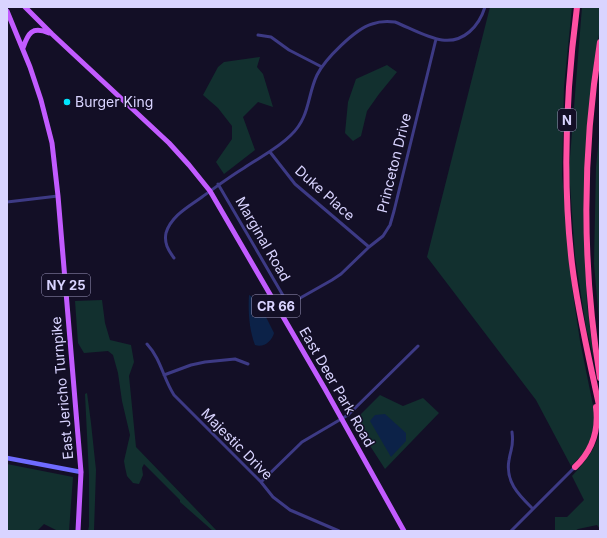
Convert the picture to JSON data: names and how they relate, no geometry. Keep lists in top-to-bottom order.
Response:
{
  "streets": {
    "highway": ["N"],
    "main road": [
      "NY 25",
      "CR 66",
      "East Deer Park Road",
      "East Jericho Turnpike"
    ],
    "street": [
      "Princeton Drive",
      "Duke Place",
      "Marginal Road",
      "Majestic Drive"
    ]
  },
  "crossings": [
    ["Princeton Drive", "Duke Place"],
    ["Princeton Drive", "Marginal Road"],
    ["Princeton Drive", "East Deer Park Road"]
  ],
  "places": ["Burger King"]
}
